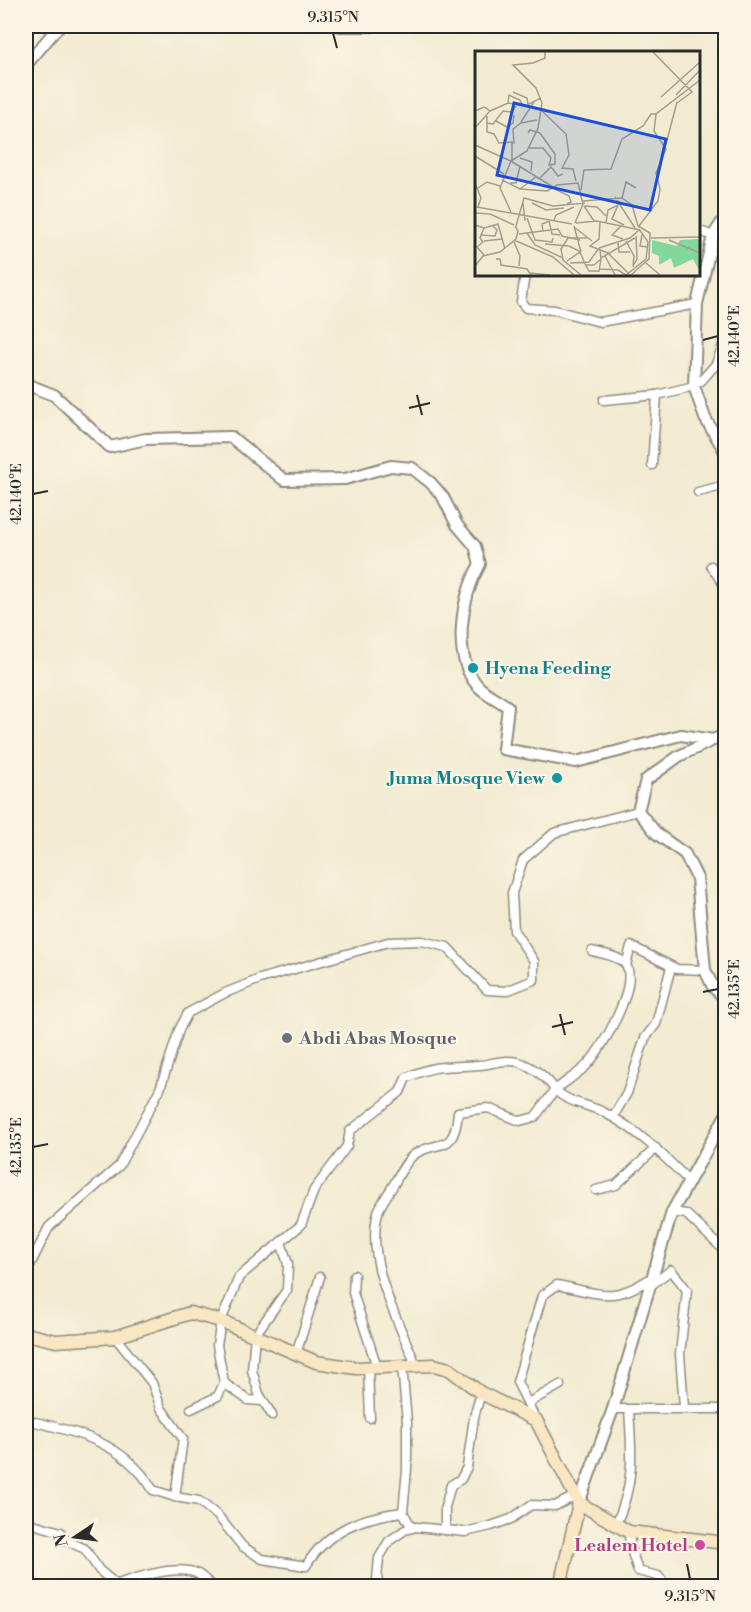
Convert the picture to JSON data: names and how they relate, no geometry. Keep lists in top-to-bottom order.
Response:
{
  "places": [
    "Hyena Feeding",
    "Juma Mosque View",
    "Abdi Abas Mosque",
    "Lealem Hotel"
  ],
  "north": "left",
  "coordinates": ["9.315°N", "42.140°E", "42.135°E"]
}
